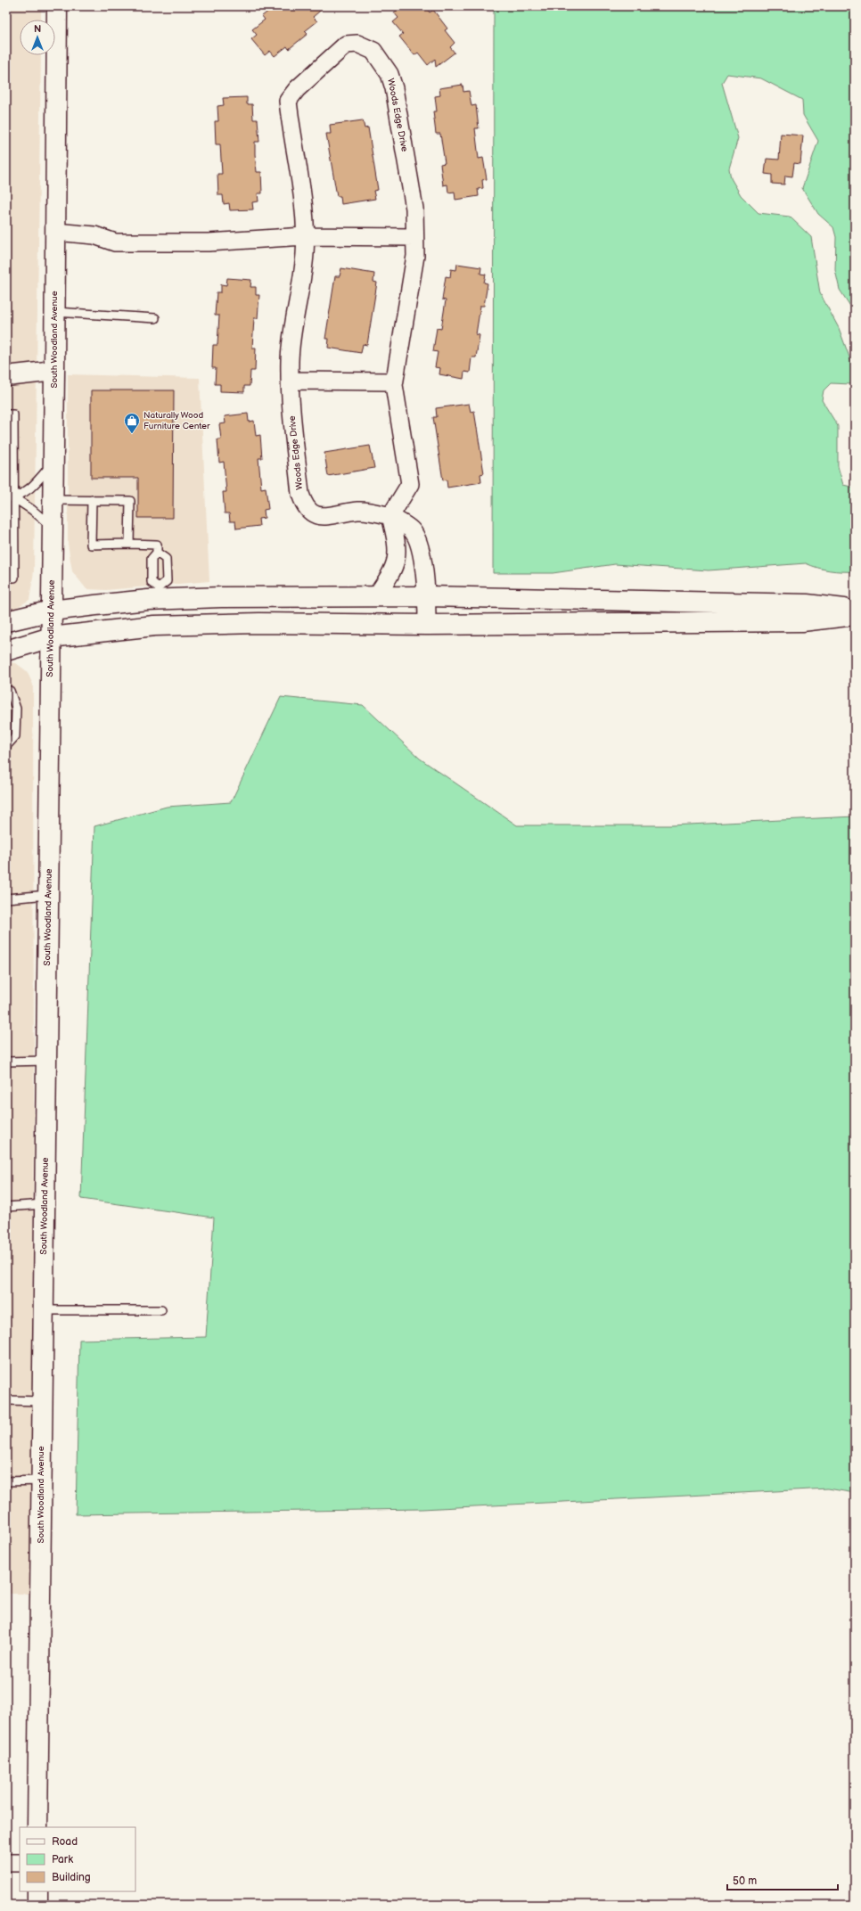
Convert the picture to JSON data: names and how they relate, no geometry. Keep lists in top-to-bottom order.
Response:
{
  "streets": {
    "street": ["Woods Edge Drive", "South Woodland Avenue"]
  },
  "places": {
    "shop": ["Naturally Wood Furniture Center"]
  },
  "legend": ["Road", "Park", "Building"],
  "scale_bar": "50 m",
  "north": "top"
}
